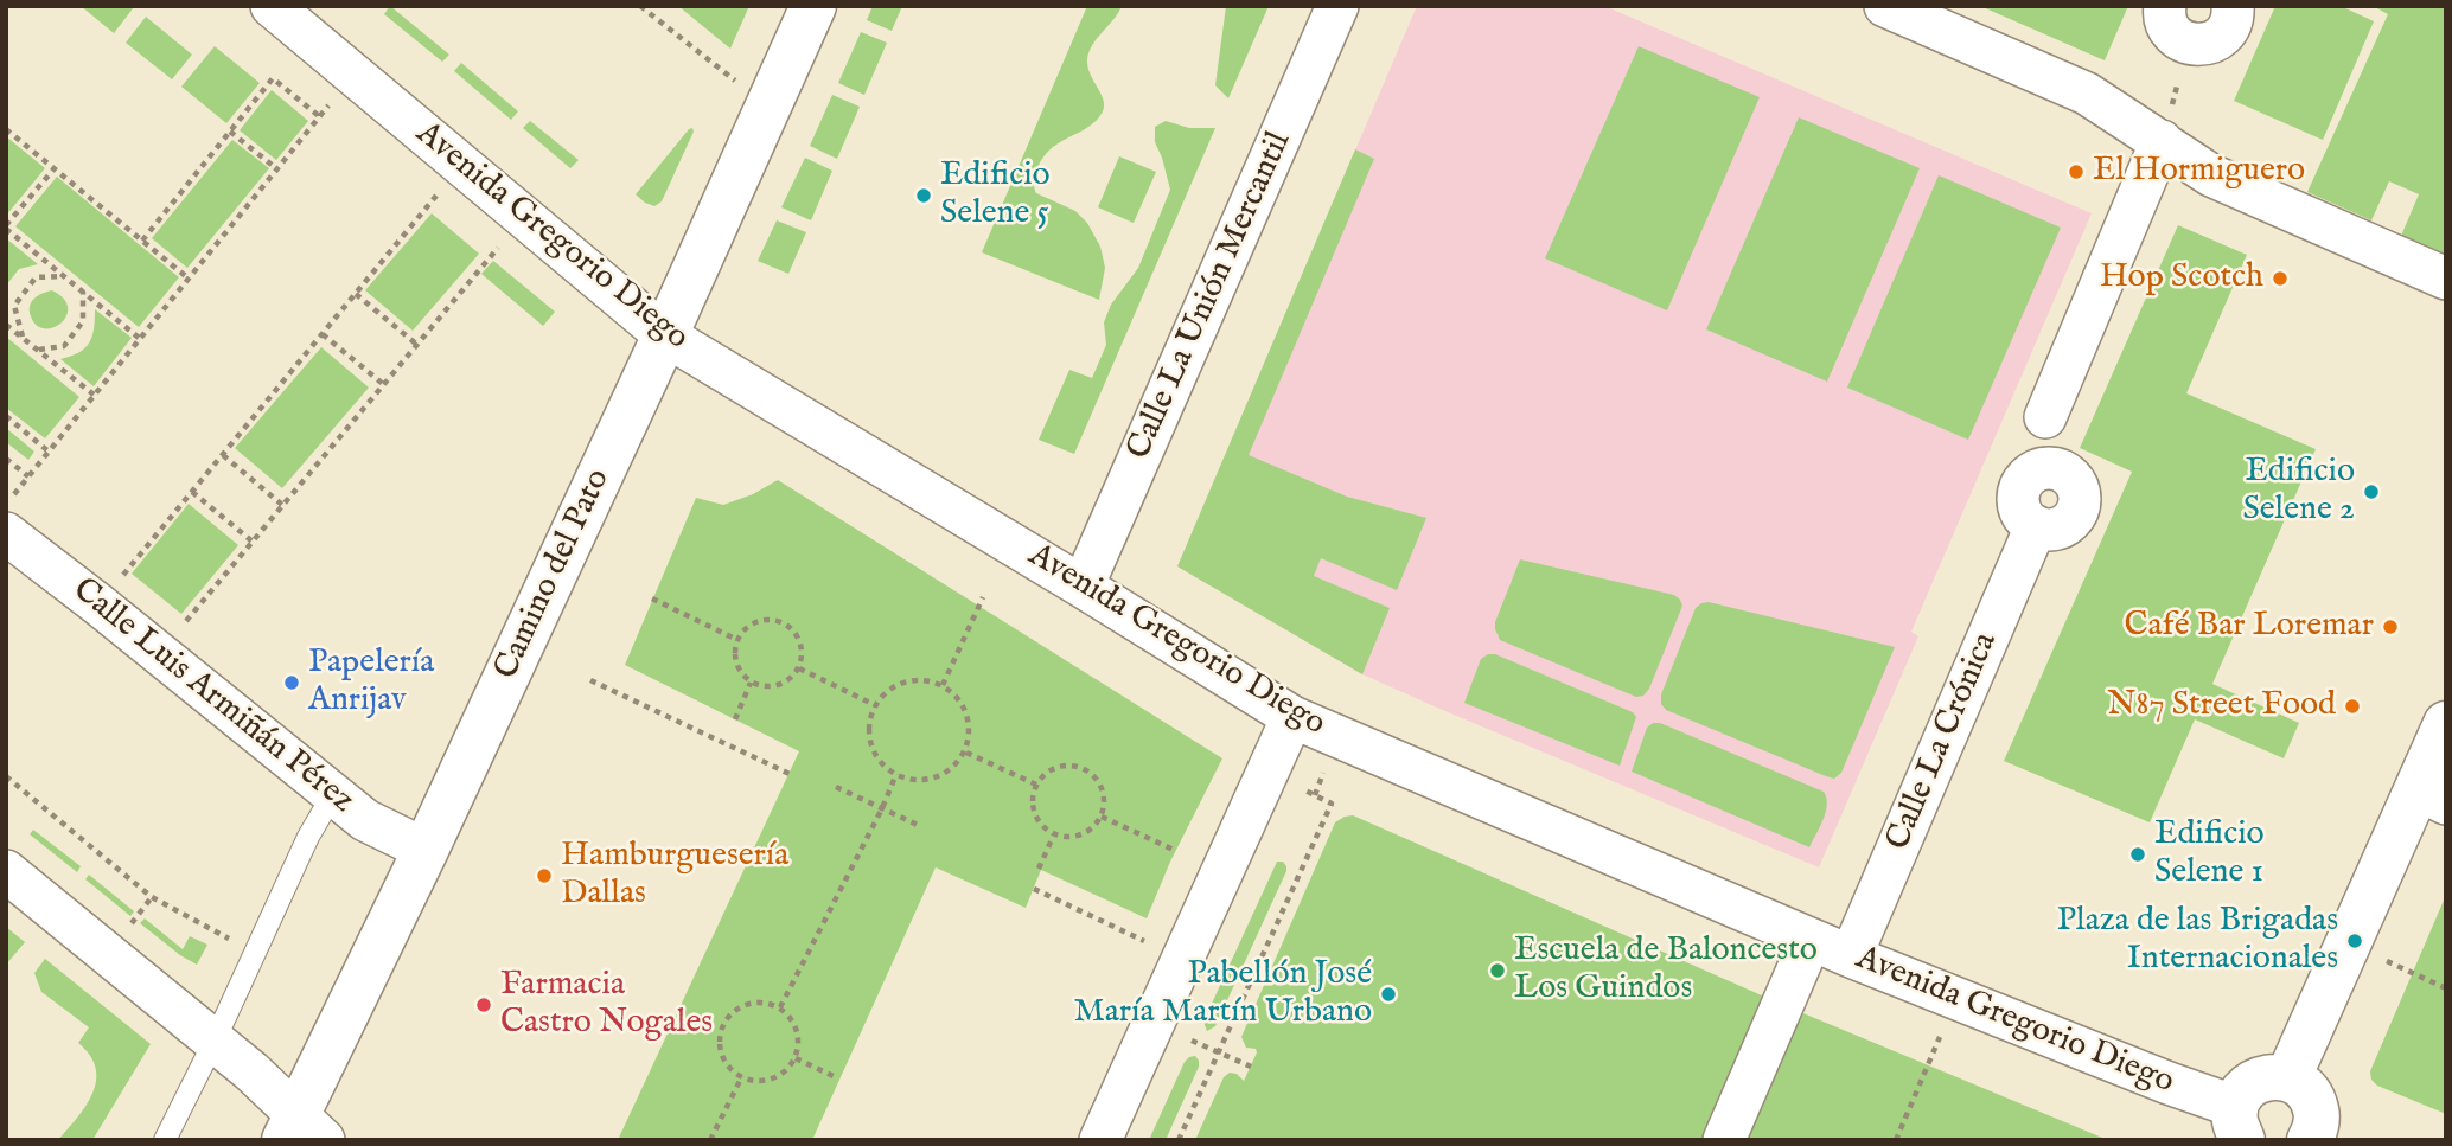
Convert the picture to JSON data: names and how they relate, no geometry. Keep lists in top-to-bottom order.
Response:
{
  "streets": {
    "street": [
      "Avenida Gregorio Diego",
      "Calle La Unión Mercantil",
      "Camino del Pato",
      "Calle Luis Armiñán Pérez",
      "Calle La Crónica"
    ]
  },
  "crossings": [
    ["Avenida Gregorio Diego", "Calle La Unión Mercantil"],
    ["Avenida Gregorio Diego", "Camino del Pato"],
    ["Avenida Gregorio Diego", "Calle La Crónica"],
    ["Camino del Pato", "Calle Luis Armiñán Pérez"]
  ],
  "places": [
    "El Hormiguero",
    "Edificio Selene 5",
    "Hop Scotch",
    "Edificio Selene 2",
    "Café Bar Loremar",
    "Papelería Anrijav",
    "N87 Street Food",
    "Edificio Selene 1",
    "Hamburguesería Dallas",
    "Plaza de las Brigadas Internacionales",
    "Escuela de Baloncesto Los Guindos",
    "Pabellón José María Martín Urbano",
    "Farmacia Castro Nogales"
  ]
}
